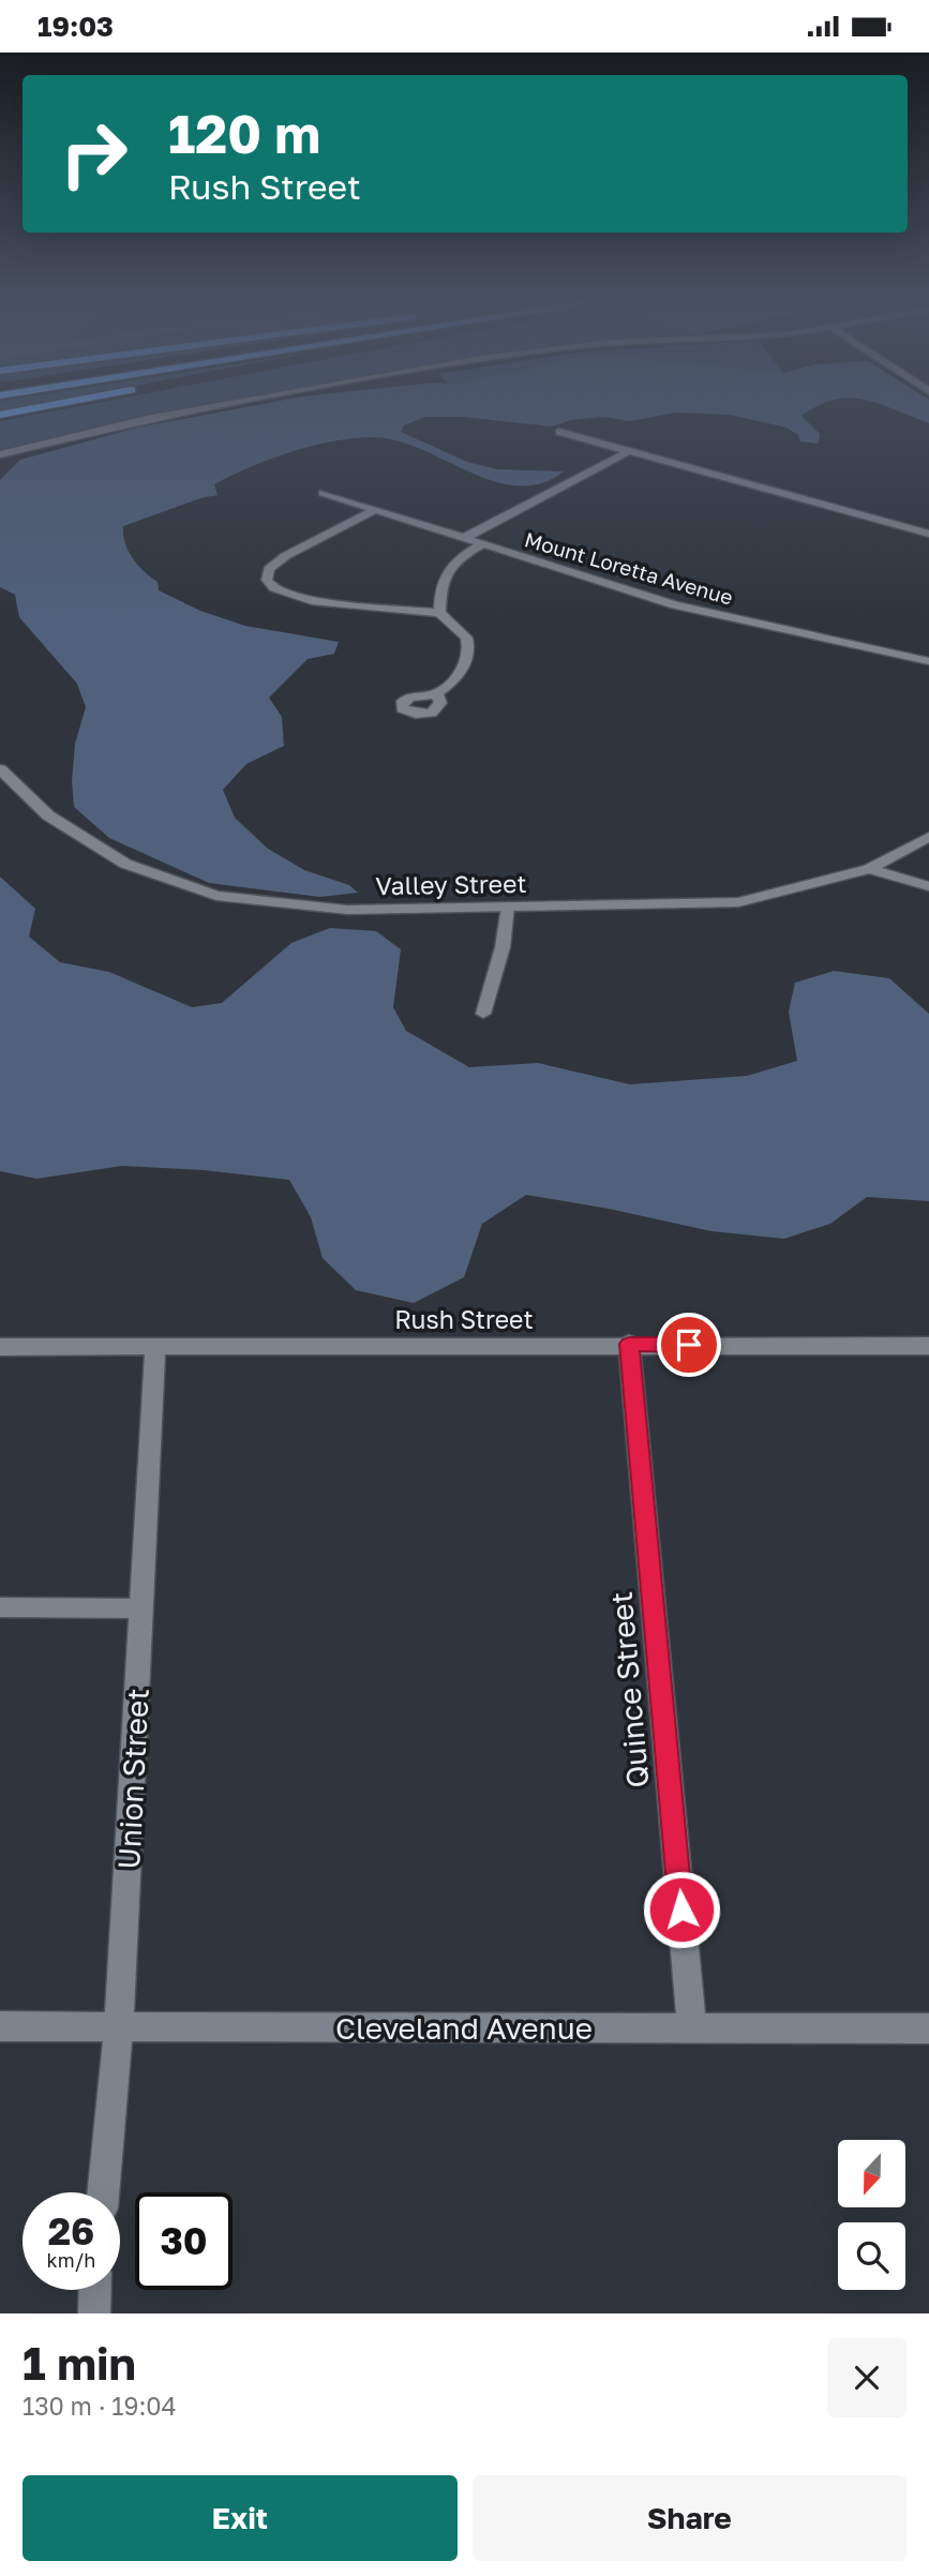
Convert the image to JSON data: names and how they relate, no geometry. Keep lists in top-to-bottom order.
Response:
{
  "streets": {
    "street": [
      "Mount Loretta Avenue",
      "Valley Street",
      "Rush Street",
      "Quince Street",
      "Union Street",
      "Cleveland Avenue"
    ]
  },
  "crossings": [
    ["Rush Street", "Quince Street"],
    ["Rush Street", "Union Street"],
    ["Quince Street", "Cleveland Avenue"],
    ["Union Street", "Cleveland Avenue"]
  ],
  "north": "bottom",
  "page": {
    "status": "19:03",
    "turn": ["120 m", "Rush Street"],
    "speed": "26 km/h",
    "limit": "30",
    "heading": ["1 min", "130 m · 19:04"],
    "buttons": ["Exit", "Share"]
  }
}
